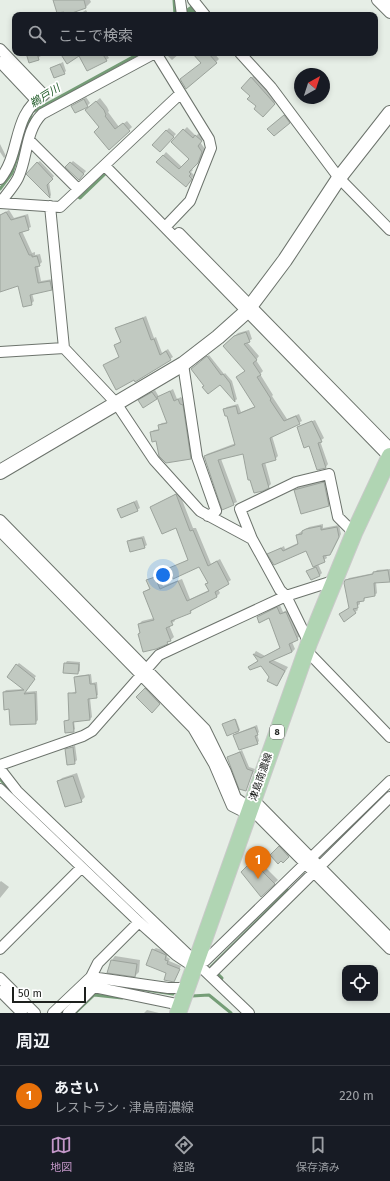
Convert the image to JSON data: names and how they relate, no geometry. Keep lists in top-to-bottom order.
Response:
{
  "streets": {
    "main road": ["8", "津島南濃線"]
  },
  "water": ["鵜戸川"],
  "scale_bar": "50 m",
  "north": "top right",
  "page": {
    "search": "ここで検索",
    "pins": "1",
    "scale": "50 m",
    "heading": "周辺",
    "list": [
      {
        "mark": "1",
        "name": "あさい",
        "note": "レストラン · 津島南濃線",
        "value": "220 m"
      }
    ],
    "nav": ["地図", "経路", "保存済み"]
  }
}
